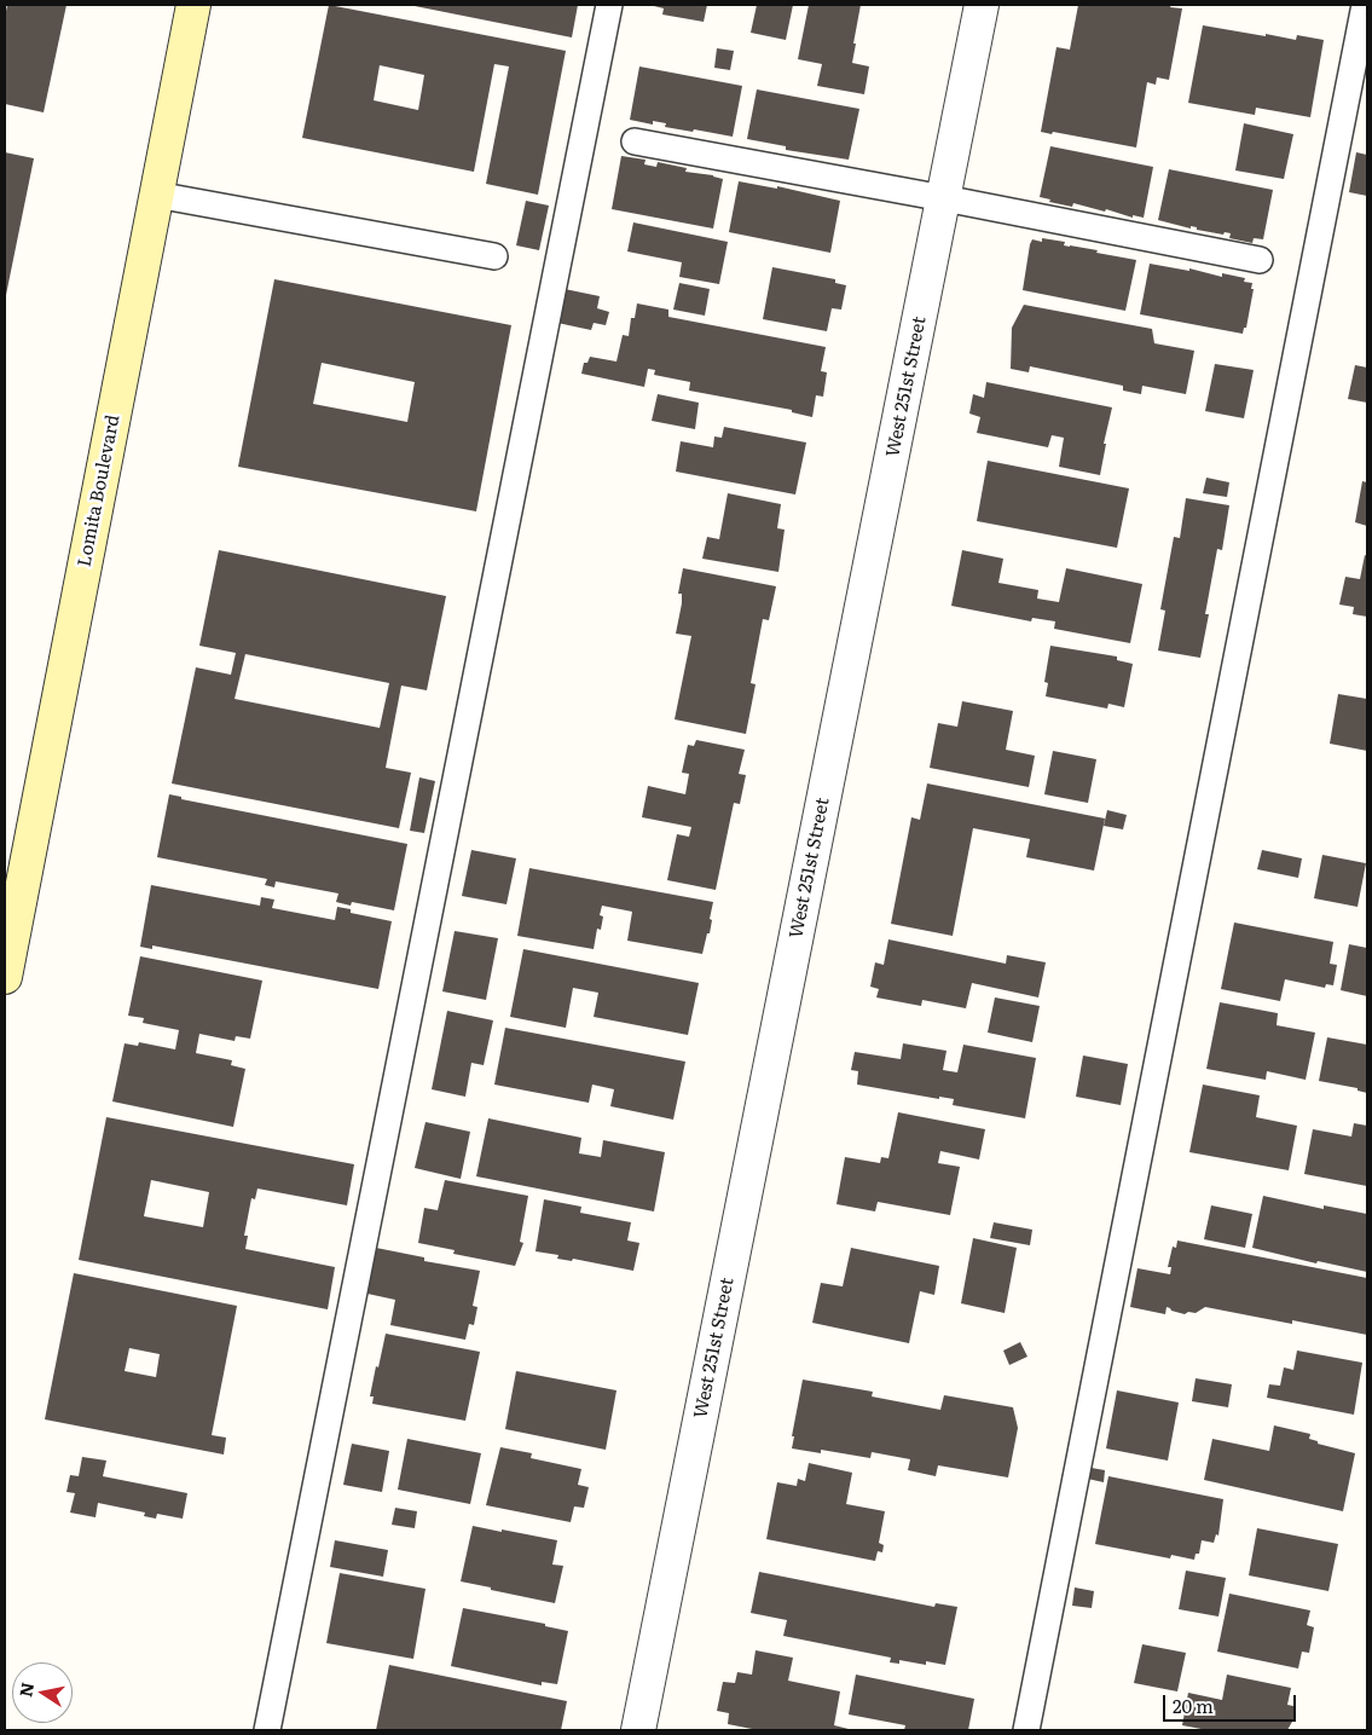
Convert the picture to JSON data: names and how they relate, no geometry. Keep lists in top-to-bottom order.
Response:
{
  "streets": {
    "main road": ["Lomita Boulevard"],
    "street": ["West 251st Street"]
  },
  "scale_bar": "20 m",
  "north": "left"
}
